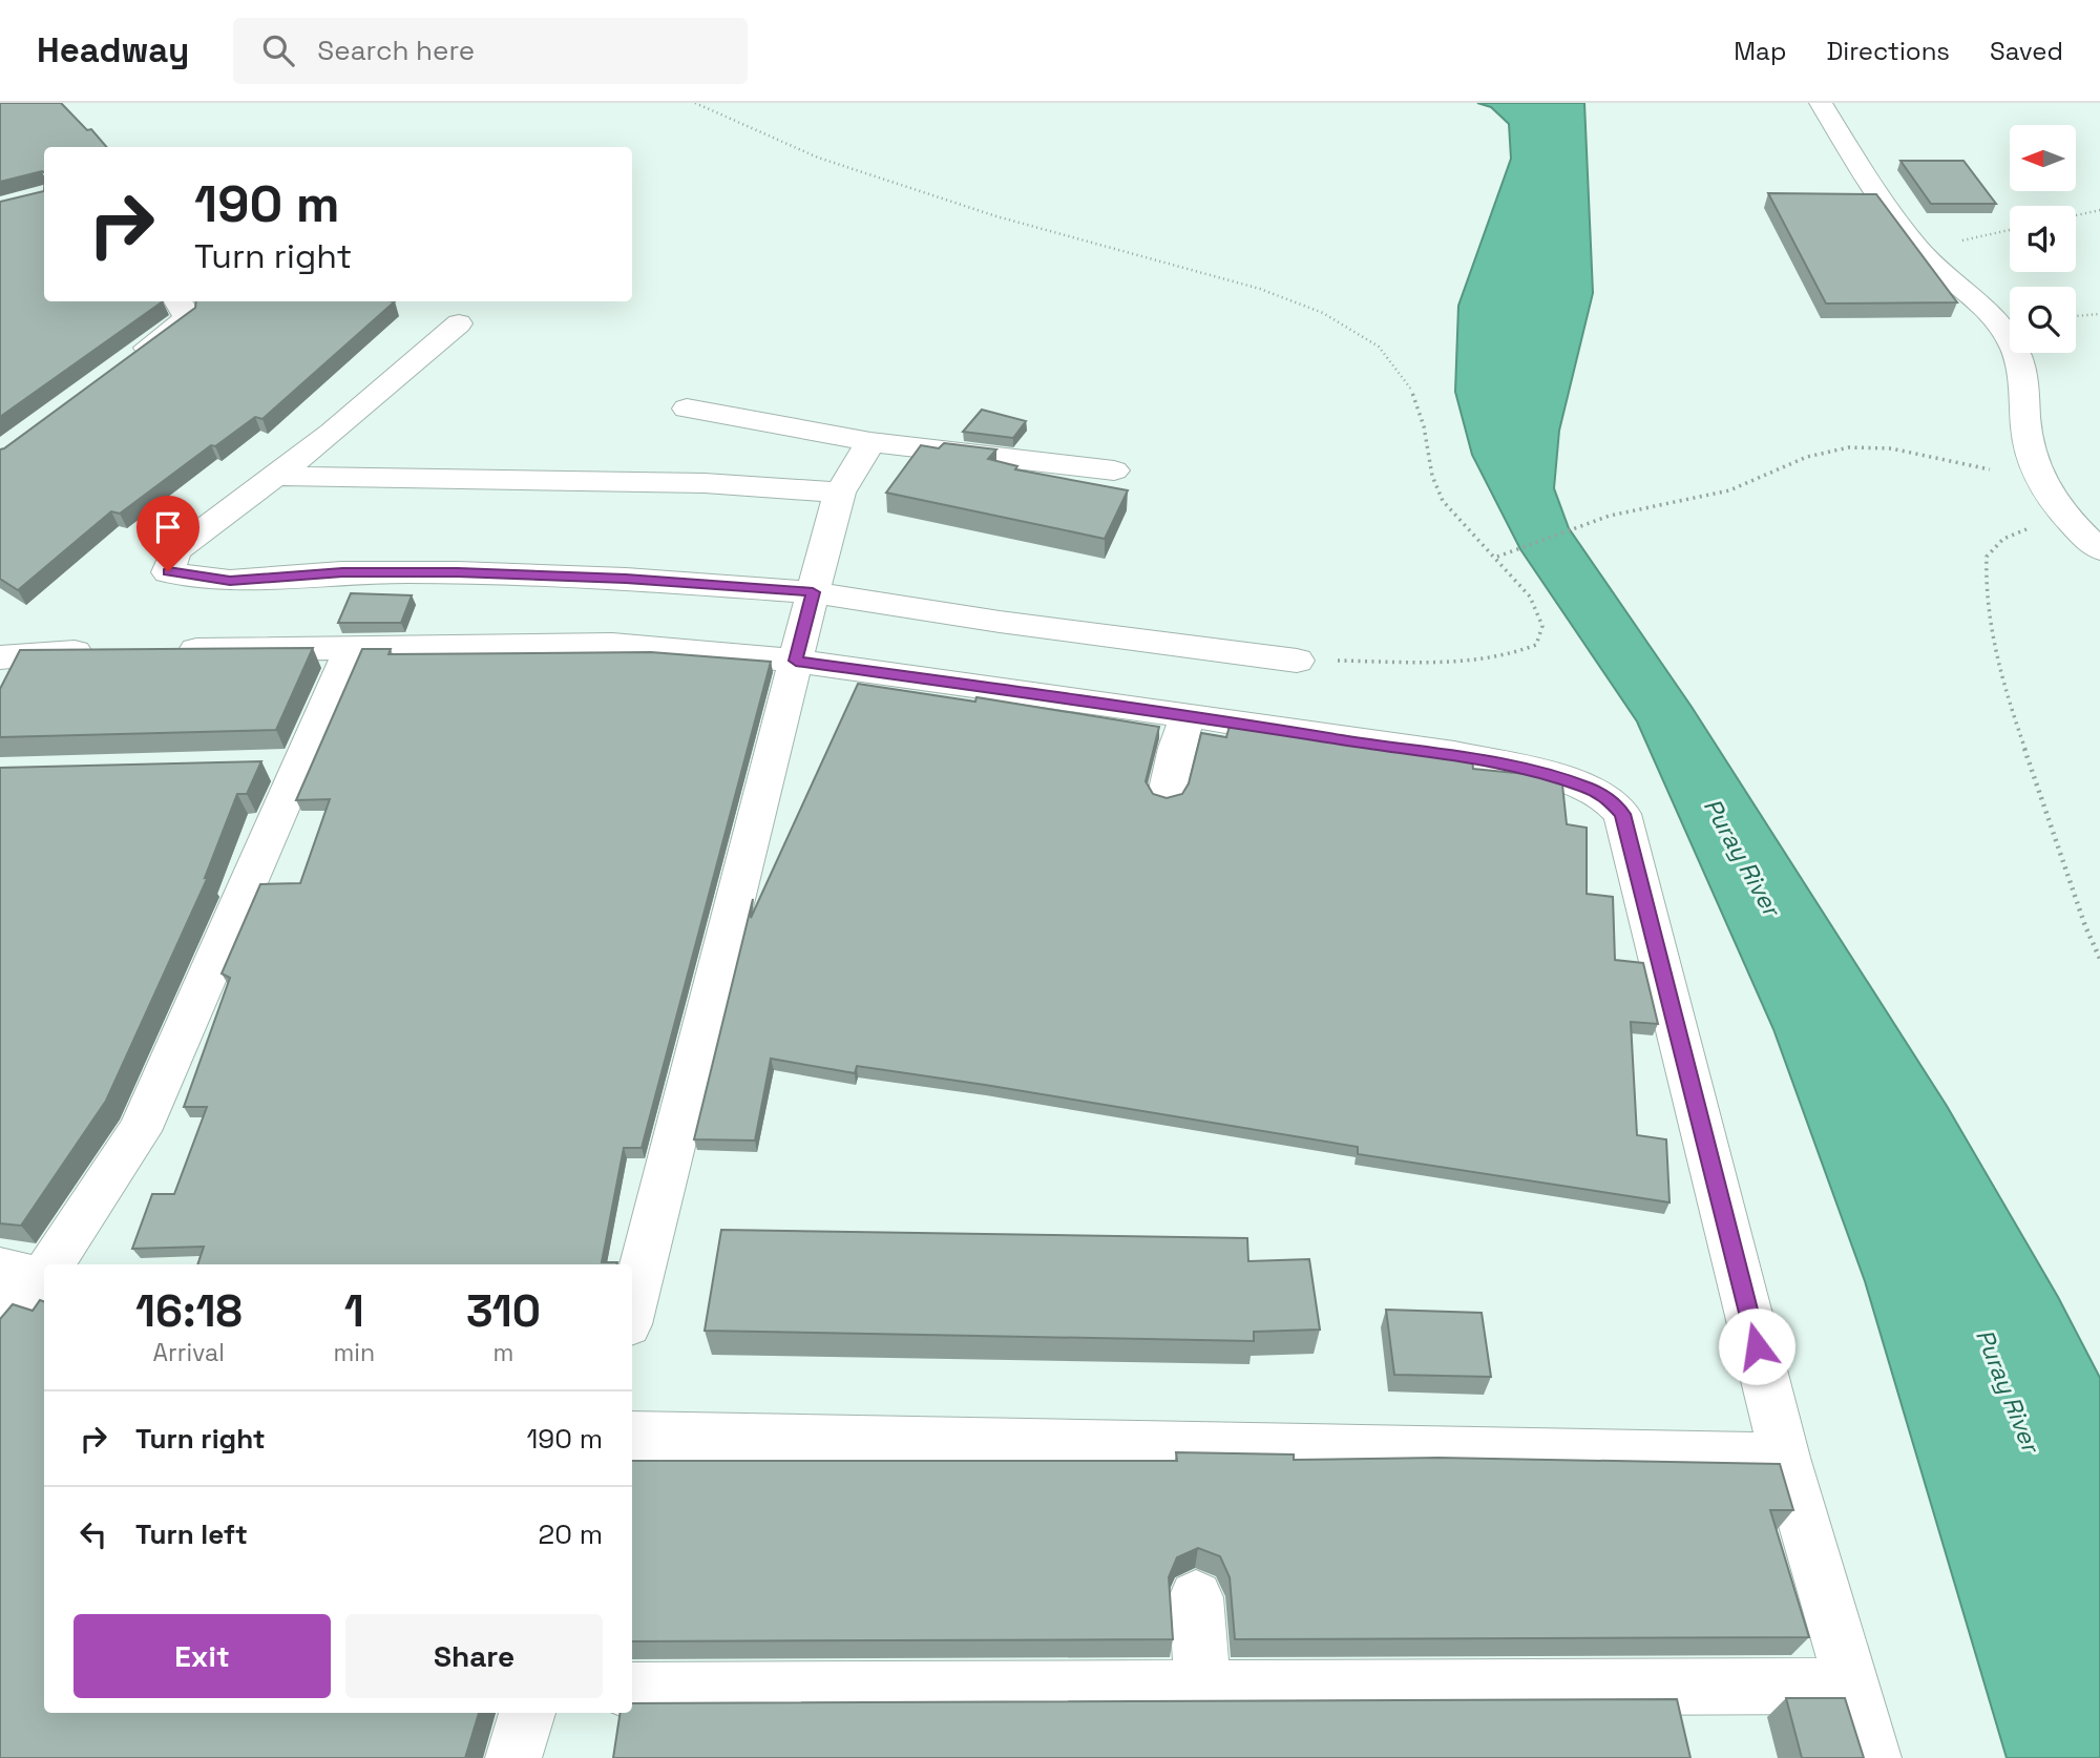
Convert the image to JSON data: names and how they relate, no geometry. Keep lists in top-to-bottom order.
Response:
{
  "water": ["Puray River"],
  "north": "left",
  "page": {
    "header": "Headway",
    "search": "Search here",
    "nav": ["Map", "Directions", "Saved"],
    "turn": ["190 m", "Turn right"],
    "eta": [
      "16:18",
      "Arrival",
      "1",
      "min",
      "310",
      "m"
    ],
    "list": [
      {
        "name": "Turn right",
        "value": "190 m"
      },
      {
        "name": "Turn left",
        "value": "20 m"
      }
    ],
    "buttons": ["Exit", "Share"]
  }
}
